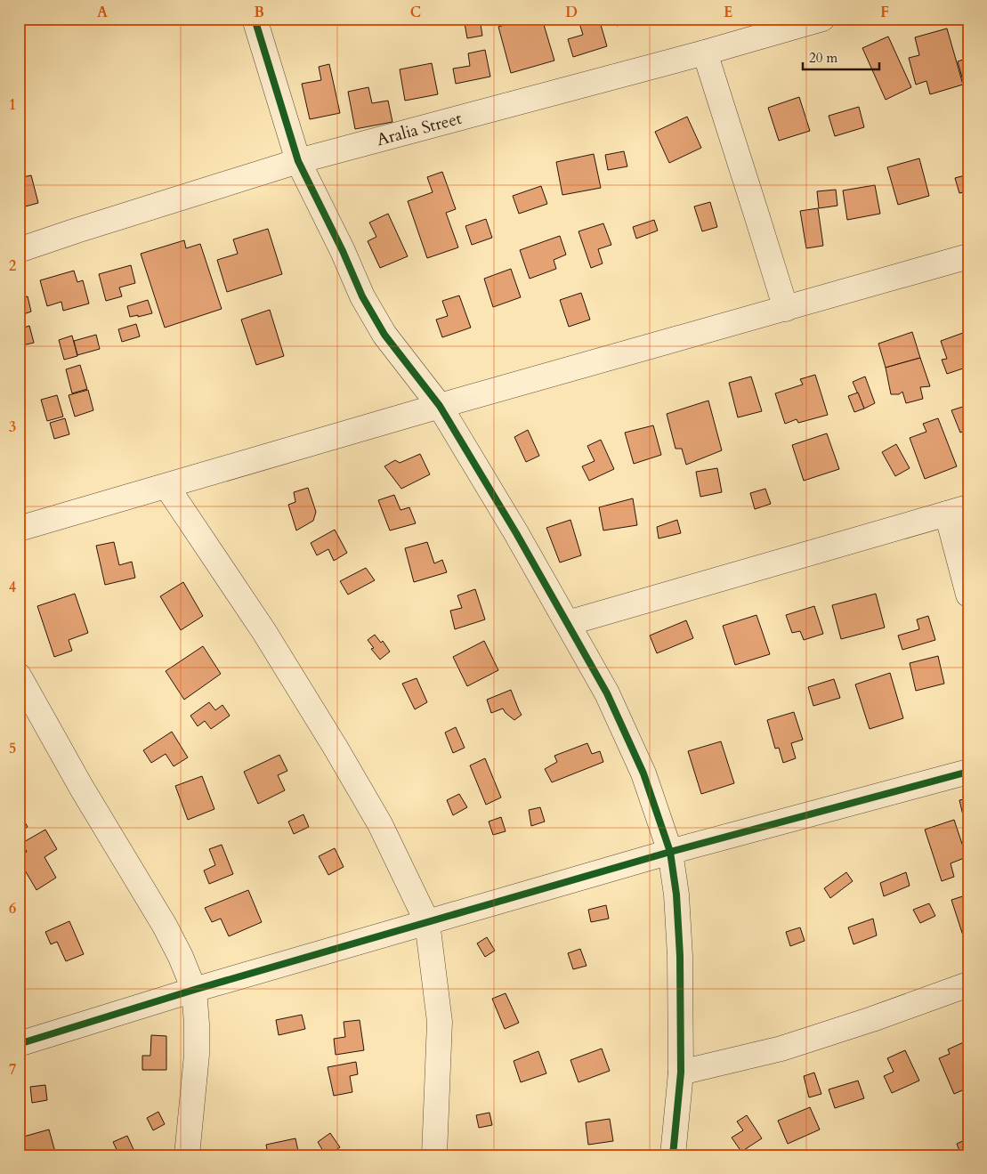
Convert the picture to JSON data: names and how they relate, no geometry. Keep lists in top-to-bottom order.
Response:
{
  "streets": {
    "street": ["Aralia Street"]
  },
  "scale_bar": "20 m",
  "grid": {
    "columns": [
      "A",
      "B",
      "C",
      "D",
      "E",
      "F"
    ],
    "rows": [
      "1",
      "2",
      "3",
      "4",
      "5",
      "6",
      "7"
    ]
  }
}
